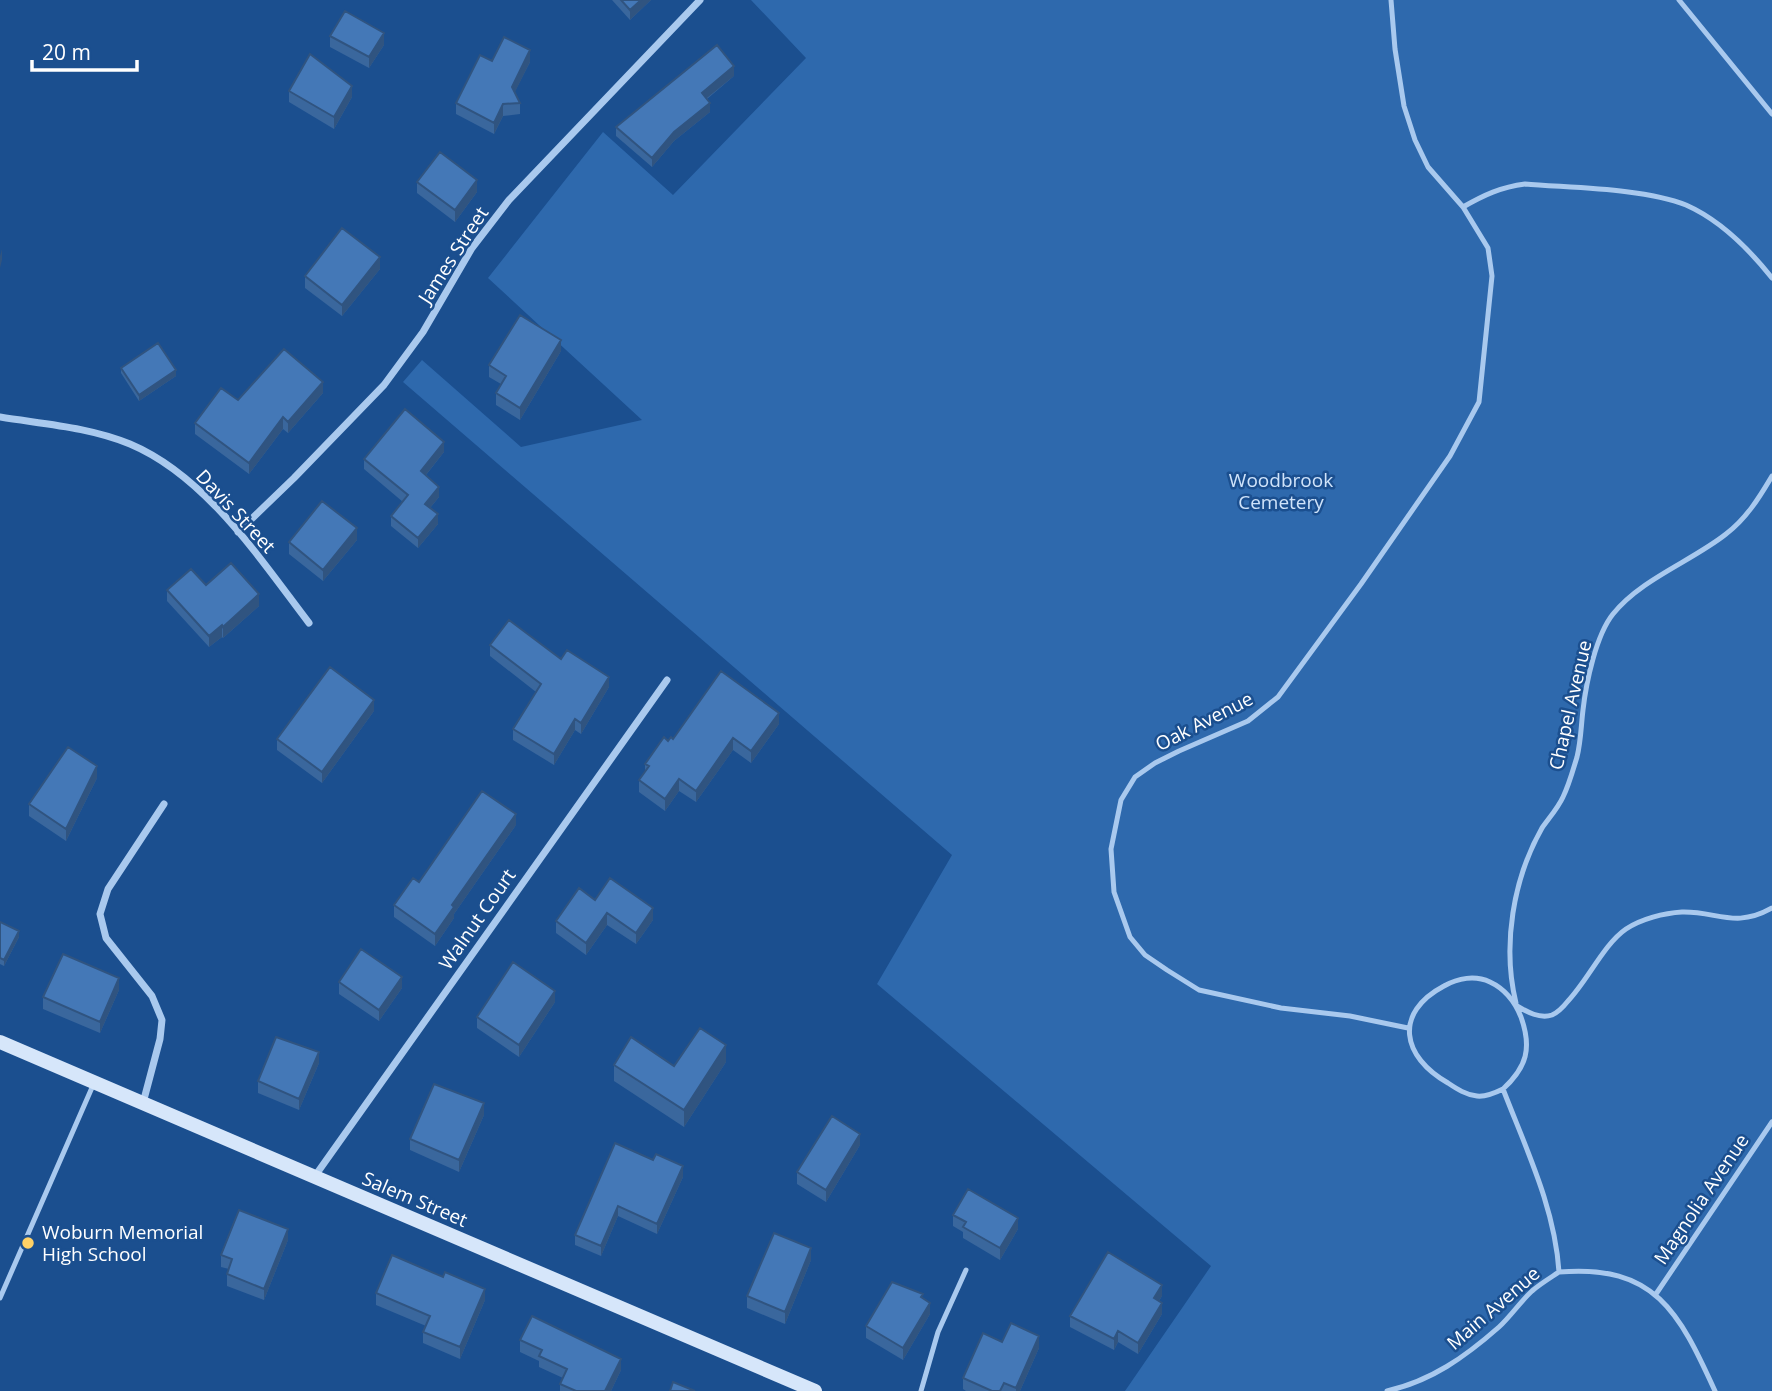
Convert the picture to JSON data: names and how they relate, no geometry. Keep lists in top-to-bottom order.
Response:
{
  "streets": {
    "street": [
      "James Street",
      "Davis Street",
      "Walnut Court",
      "Salem Street"
    ],
    "lane": [
      "Chapel Avenue",
      "Oak Avenue",
      "Magnolia Avenue",
      "Main Avenue"
    ]
  },
  "crossings": [
    ["James Street", "Davis Street"],
    ["Chapel Avenue", "Oak Avenue"],
    ["Chapel Avenue", "Main Avenue"],
    ["Oak Avenue", "Main Avenue"],
    ["Walnut Court", "Salem Street"]
  ],
  "parks": ["Woodbrook Cemetery"],
  "places": ["Woburn Memorial High School"],
  "scale_bar": "20 m"
}
